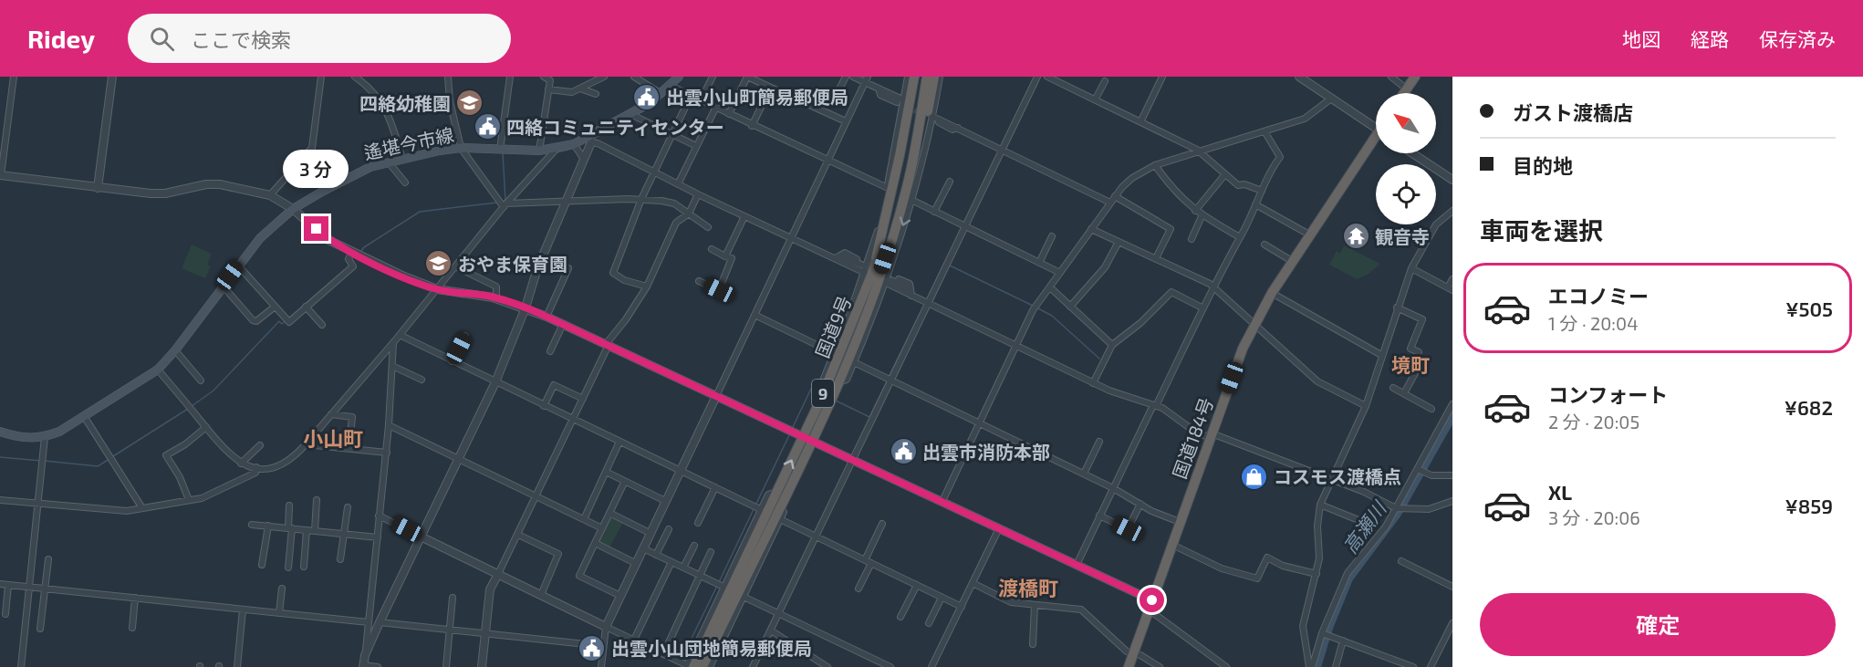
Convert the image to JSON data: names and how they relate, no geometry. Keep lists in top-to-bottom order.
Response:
{
  "streets": {
    "highway": ["国道9号", "9", "国道184号"],
    "main road": ["遙堪今市線"]
  },
  "crossings": [
    ["国道9号", "9"]
  ],
  "districts": ["境町", "小山町", "渡橋町"],
  "water": ["高瀬川"],
  "places": {
    "public building": [
      "出雲小山町簡易郵便局",
      "四絡コミュニティセンター",
      "出雲市消防本部",
      "出雲小山団地簡易郵便局"
    ],
    "school or university": ["四絡幼稚園", "おやま保育園"],
    "temple": ["観音寺"],
    "shop": ["コスモス渡橋点"]
  },
  "north": "top left",
  "page": {
    "header": "Ridey",
    "search": "ここで検索",
    "nav": ["地図", "経路", "保存済み"],
    "banner": ["ガスト渡橋店", "目的地"],
    "bubble": "3 分",
    "heading": "車両を選択",
    "list": [
      {
        "name": "エコノミー",
        "note": "1 分 · 20:04",
        "value": "¥505"
      },
      {
        "name": "コンフォート",
        "note": "2 分 · 20:05",
        "value": "¥682"
      },
      {
        "name": "XL",
        "note": "3 分 · 20:06",
        "value": "¥859"
      }
    ],
    "buttons": "確定"
  }
}
